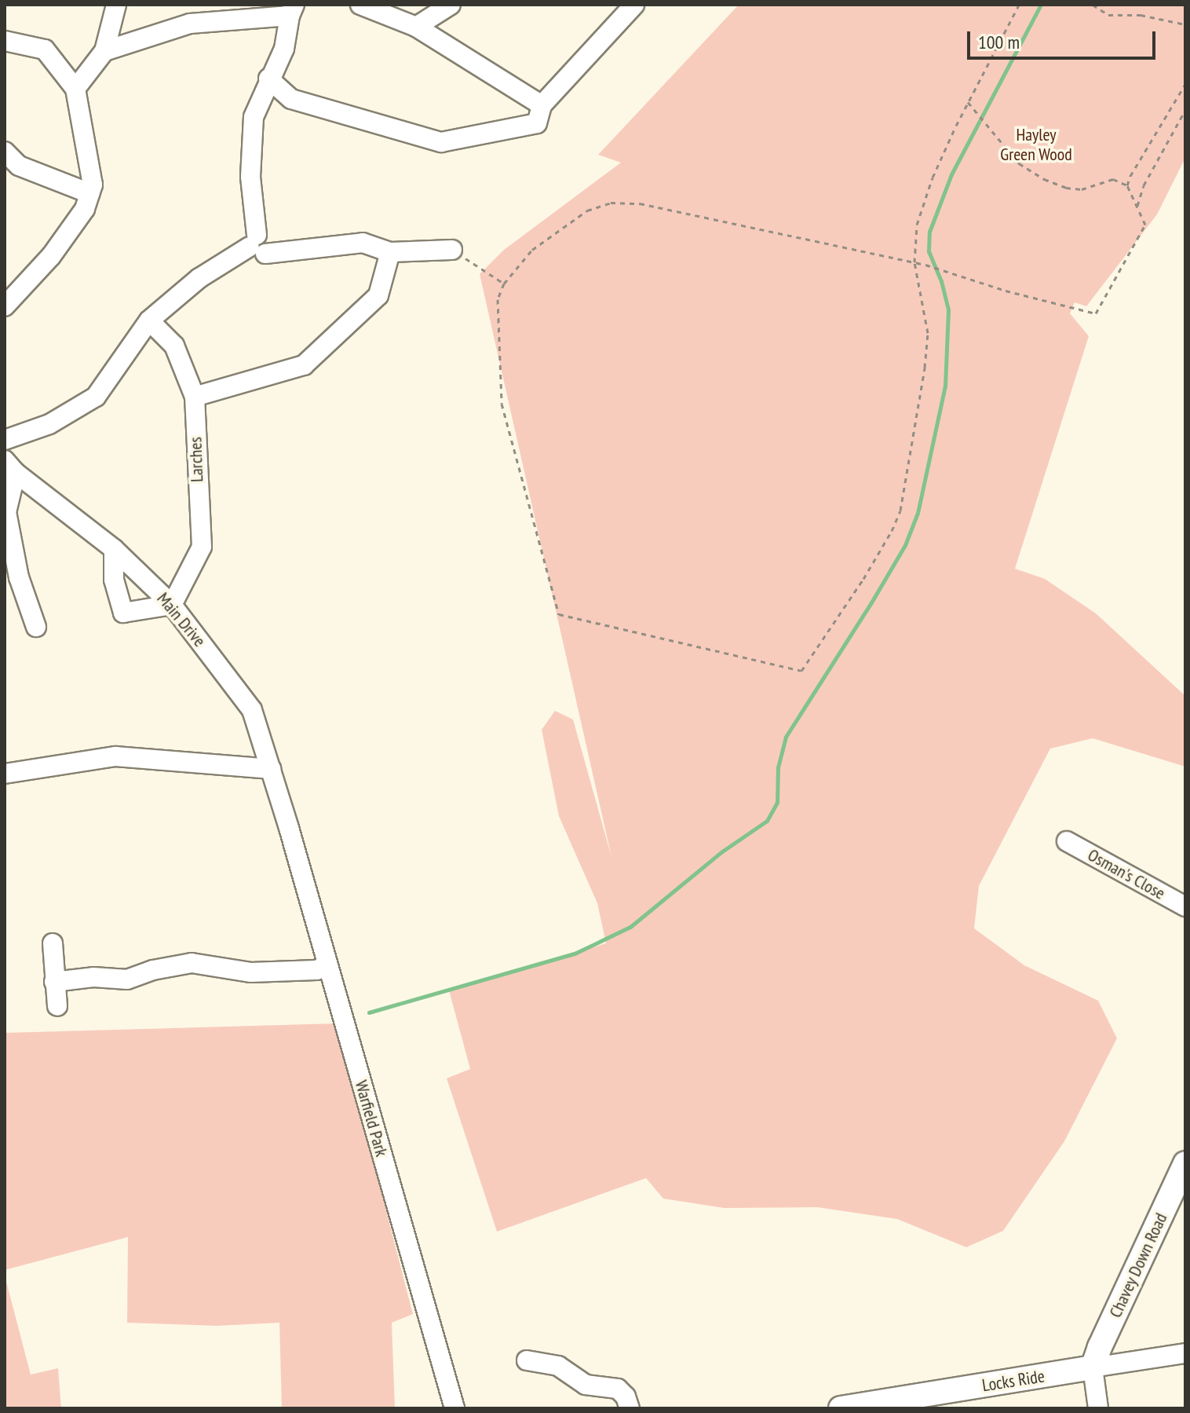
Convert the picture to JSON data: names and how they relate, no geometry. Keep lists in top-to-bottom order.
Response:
{
  "streets": {
    "main road": ["Chavey Down Road", "Locks Ride"],
    "street": [
      "Larches",
      "Main Drive",
      "Osman's Close",
      "Warfield Park"
    ]
  },
  "crossings": [
    ["Larches", "Main Drive"],
    ["Main Drive", "Warfield Park"],
    ["Chavey Down Road", "Locks Ride"]
  ],
  "parks": ["Hayley Green Wood"],
  "scale_bar": "100 m"
}
